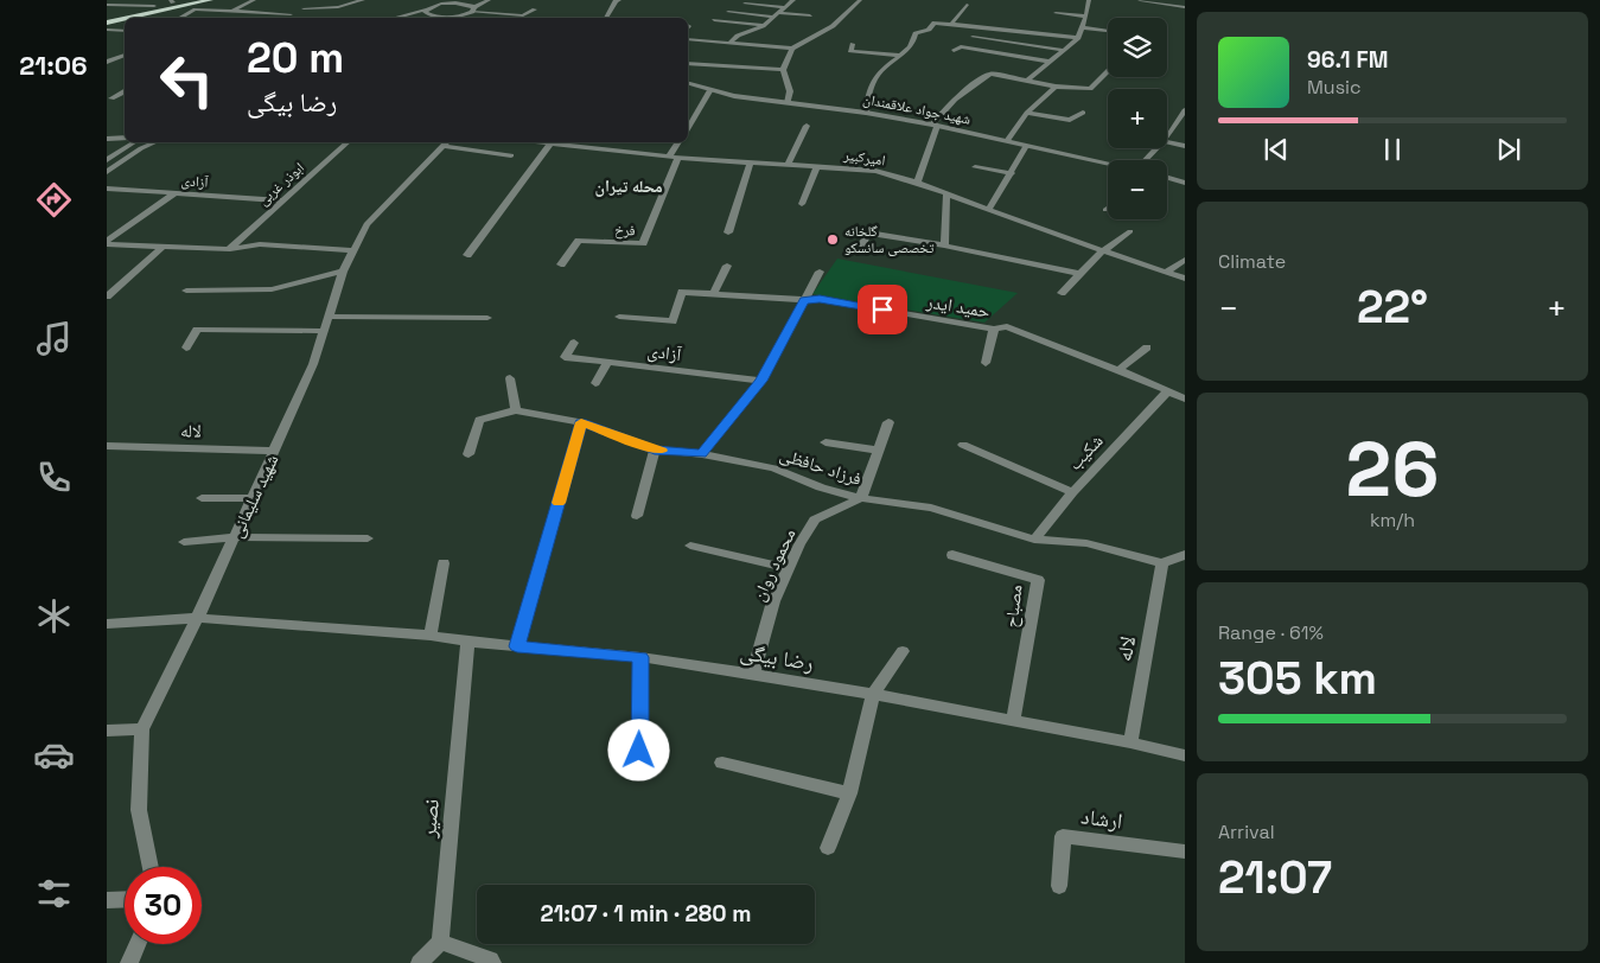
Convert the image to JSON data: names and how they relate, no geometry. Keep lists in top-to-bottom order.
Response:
{
  "streets": {
    "street": [
      "شهید جواد علاقمندان",
      "امیرکبیر",
      "آزادی",
      "ابوذر غربی",
      "فرخ",
      "حمید ایدر",
      "لاله",
      "شکیب",
      "فرزاد حافظی",
      "شهید سلیمانی",
      "محمود روان",
      "مصباح",
      "رضا بیگی",
      "نصیر",
      "ارشاد"
    ]
  },
  "crossings": [
    ["امیرکبیر", "فرخ"],
    ["آزادی", "ابوذر غربی"],
    ["حمید ایدر", "شکیب"],
    ["لاله", "فرزاد حافظی"],
    ["لاله", "شهید سلیمانی"],
    ["لاله", "رضا بیگی"],
    ["شکیب", "فرزاد حافظی"],
    ["فرزاد حافظی", "محمود روان"],
    ["شهید سلیمانی", "رضا بیگی"],
    ["محمود روان", "رضا بیگی"],
    ["مصباح", "رضا بیگی"],
    ["رضا بیگی", "نصیر"]
  ],
  "districts": ["محله تیران"],
  "places": ["گلخانه تخصصی سانسکو"],
  "page": {
    "tabs": "21:06",
    "map_buttons": ["+", "−"],
    "turn": ["20 m", "رضا بیگی"],
    "song": ["96.1 FM", "Music"],
    "tile": [
      "Climate",
      ["26", "km/h"],
      ["Range · 61%", "305 km"],
      ["Arrival", "21:07"]
    ],
    "heat": ["−", "22°", "+"],
    "limit": "30",
    "trip": "21:07 · 1 min · 280 m"
  }
}
